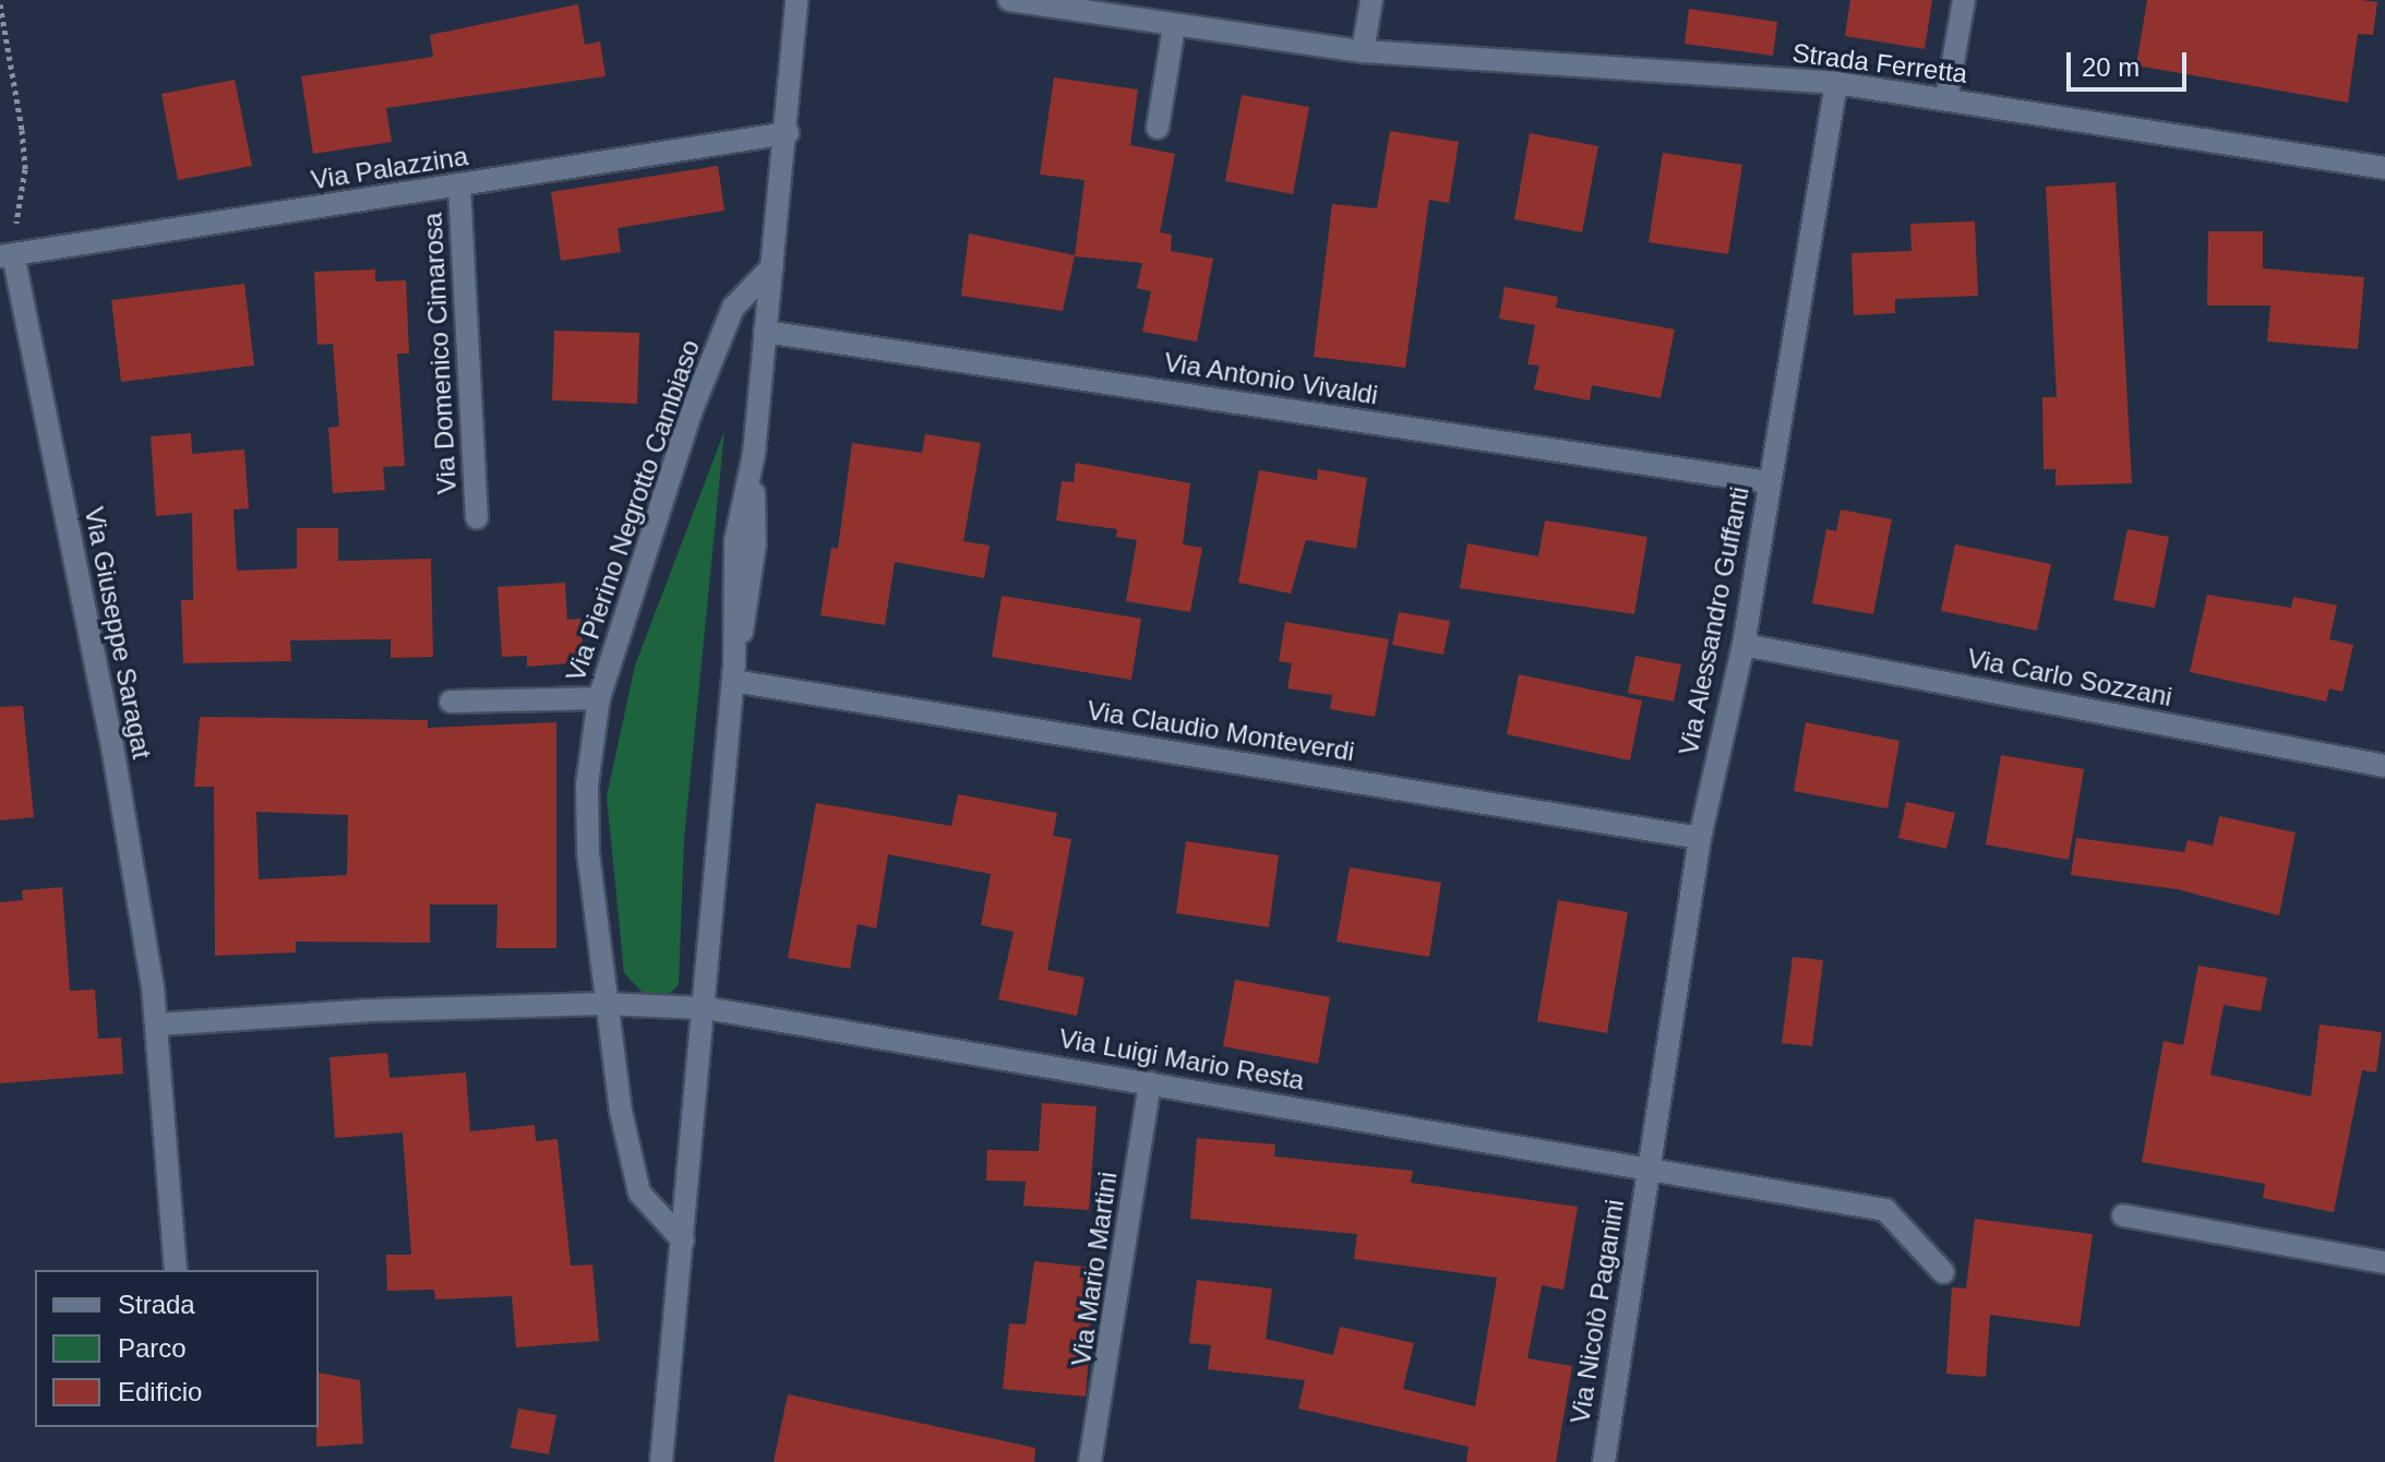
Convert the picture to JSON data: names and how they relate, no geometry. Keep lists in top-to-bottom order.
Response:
{
  "streets": {
    "street": [
      "Strada Ferretta",
      "Via Palazzina",
      "Via Domenico Cimarosa",
      "Via Antonio Vivaldi",
      "Via Pierino Negrotto Cambiaso",
      "Via Alessandro Guffanti",
      "Via Giuseppe Saragat",
      "Via Carlo Sozzani",
      "Via Claudio Monteverdi",
      "Via Luigi Mario Resta",
      "Via Mario Martini",
      "Via Nicolò Paganini"
    ]
  },
  "crossings": [
    ["Strada Ferretta", "Via Alessandro Guffanti"],
    ["Via Palazzina", "Via Domenico Cimarosa"],
    ["Via Palazzina", "Via Giuseppe Saragat"],
    ["Via Antonio Vivaldi", "Via Alessandro Guffanti"],
    ["Via Alessandro Guffanti", "Via Carlo Sozzani"],
    ["Via Alessandro Guffanti", "Via Claudio Monteverdi"],
    ["Via Alessandro Guffanti", "Via Luigi Mario Resta"],
    ["Via Alessandro Guffanti", "Via Nicolò Paganini"],
    ["Via Luigi Mario Resta", "Via Mario Martini"],
    ["Via Luigi Mario Resta", "Via Nicolò Paganini"]
  ],
  "legend": ["Strada", "Parco", "Edificio"],
  "scale_bar": "20 m"
}
